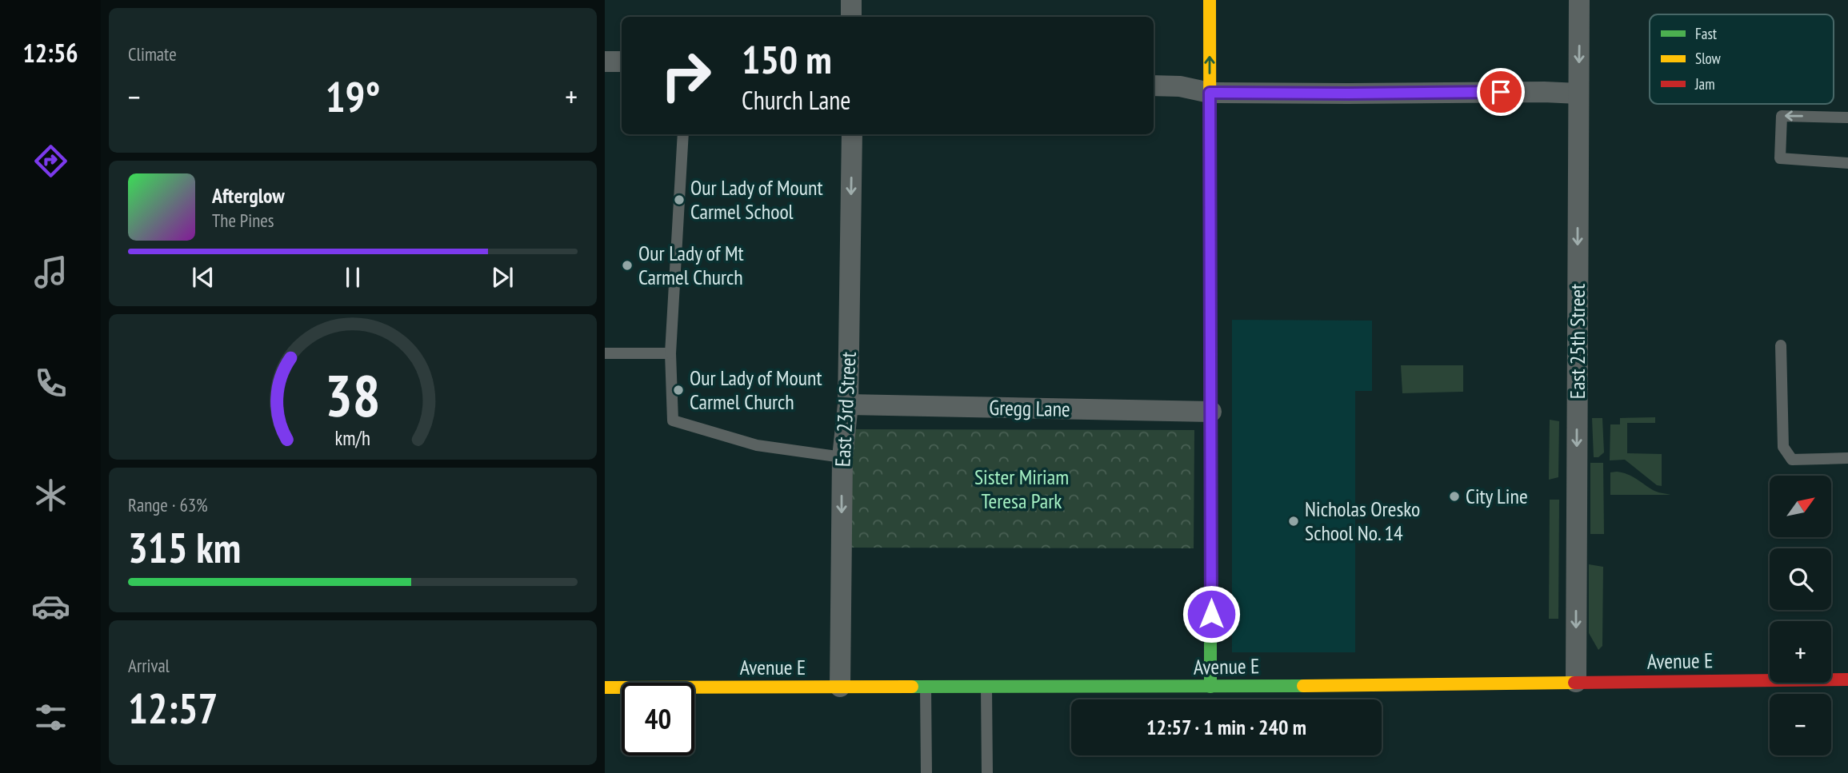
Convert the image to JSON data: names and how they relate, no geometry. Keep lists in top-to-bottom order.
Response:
{
  "streets": {
    "main road": ["Avenue E"],
    "street": ["East 25th Street", "Gregg Lane", "East 23rd Street"]
  },
  "crossings": [
    ["East 25th Street", "Avenue E"],
    ["Gregg Lane", "East 23rd Street"],
    ["East 23rd Street", "Avenue E"]
  ],
  "one_way": ["East 25th Street", "East 23rd Street"],
  "parks": ["Sister Miriam Teresa Park"],
  "places": [
    "Our Lady of Mount Carmel School",
    "Our Lady of Mt Carmel Church",
    "Our Lady of Mount Carmel Church",
    "City Line",
    "Nicholas Oresko School No. 14"
  ],
  "legend": ["Fast", "Slow", "Jam"],
  "north": "top right",
  "page": {
    "tabs": "12:56",
    "tile": [
      "Climate",
      ["Range · 63%", "315 km"],
      ["Arrival", "12:57"]
    ],
    "turn": ["150 m", "Church Lane"],
    "heat": ["−", "19°", "+"],
    "song": ["Afterglow", "The Pines"],
    "map_buttons": ["+", "−"],
    "limit": "40",
    "trip": "12:57 · 1 min · 240 m",
    "gauge": ["38", "km/h"]
  }
}
